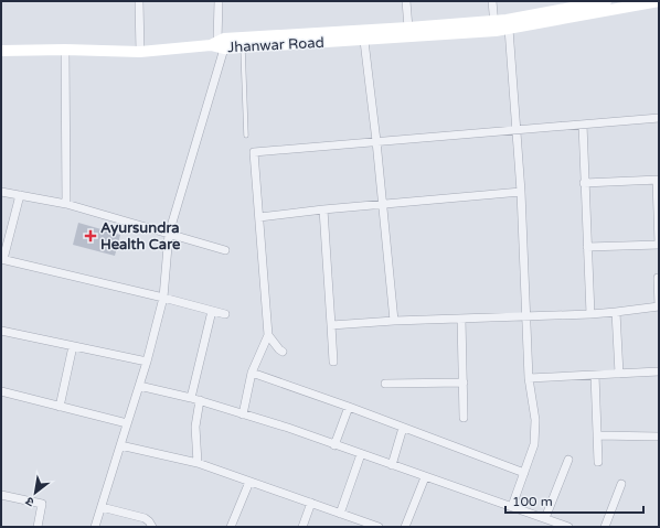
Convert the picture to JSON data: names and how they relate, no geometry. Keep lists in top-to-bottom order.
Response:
{
  "streets": {
    "street": ["Jhanwar Road"]
  },
  "places": {
    "health": ["Ayursundra Health Care"]
  },
  "scale_bar": "100 m",
  "north": "bottom left"
}
